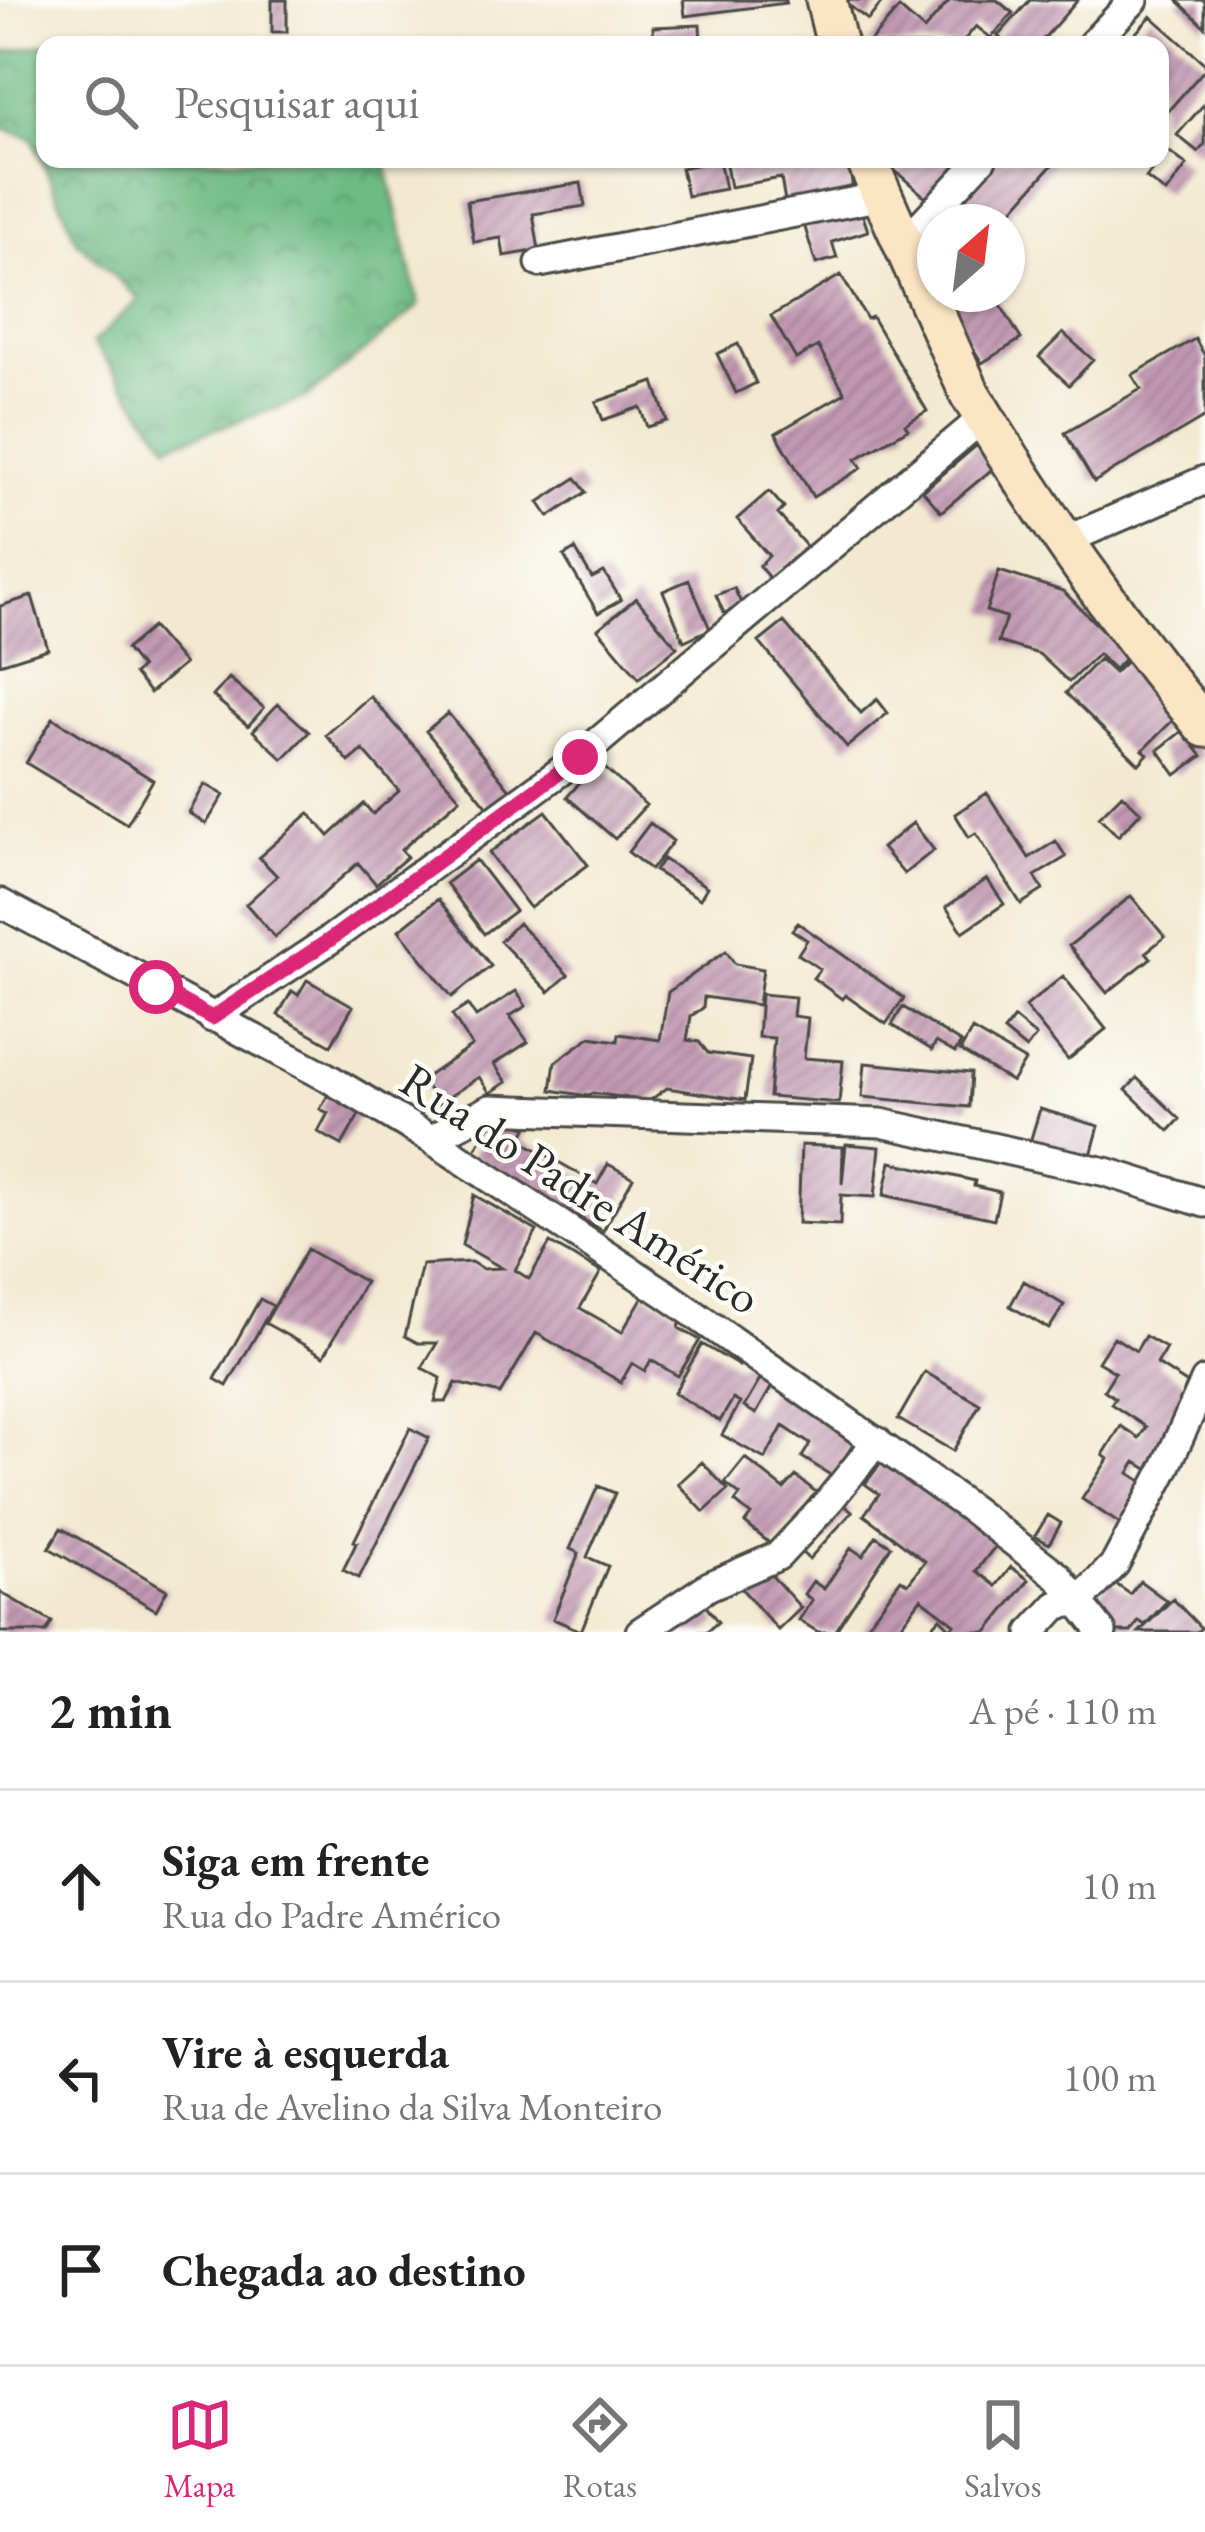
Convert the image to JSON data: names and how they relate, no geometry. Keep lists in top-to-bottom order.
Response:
{
  "streets": {
    "street": ["Rua do Padre Américo"]
  },
  "north": "top right",
  "page": {
    "search": "Pesquisar aqui",
    "heading": ["2 min", "A pé · 110 m"],
    "list": [
      ["Siga em frente", "Rua do Padre Américo", "10 m"],
      ["Vire à esquerda", "Rua de Avelino da Silva Monteiro", "100 m"],
      "Chegada ao destino"
    ],
    "nav": ["Mapa", "Rotas", "Salvos"]
  }
}
